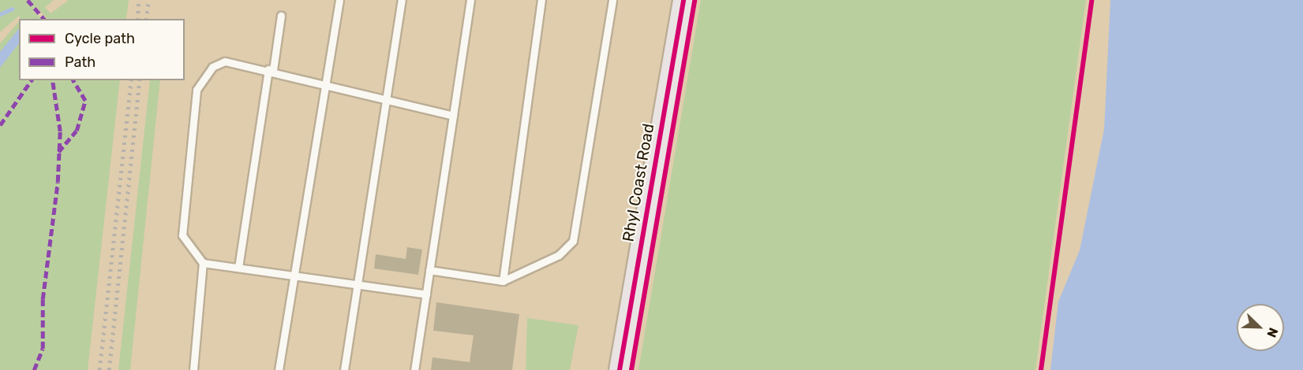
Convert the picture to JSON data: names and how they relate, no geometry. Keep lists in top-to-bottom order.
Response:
{
  "streets": {
    "main road": ["Rhyl Coast Road"]
  },
  "legend": ["Cycle path", "Path"],
  "north": "bottom right"
}
